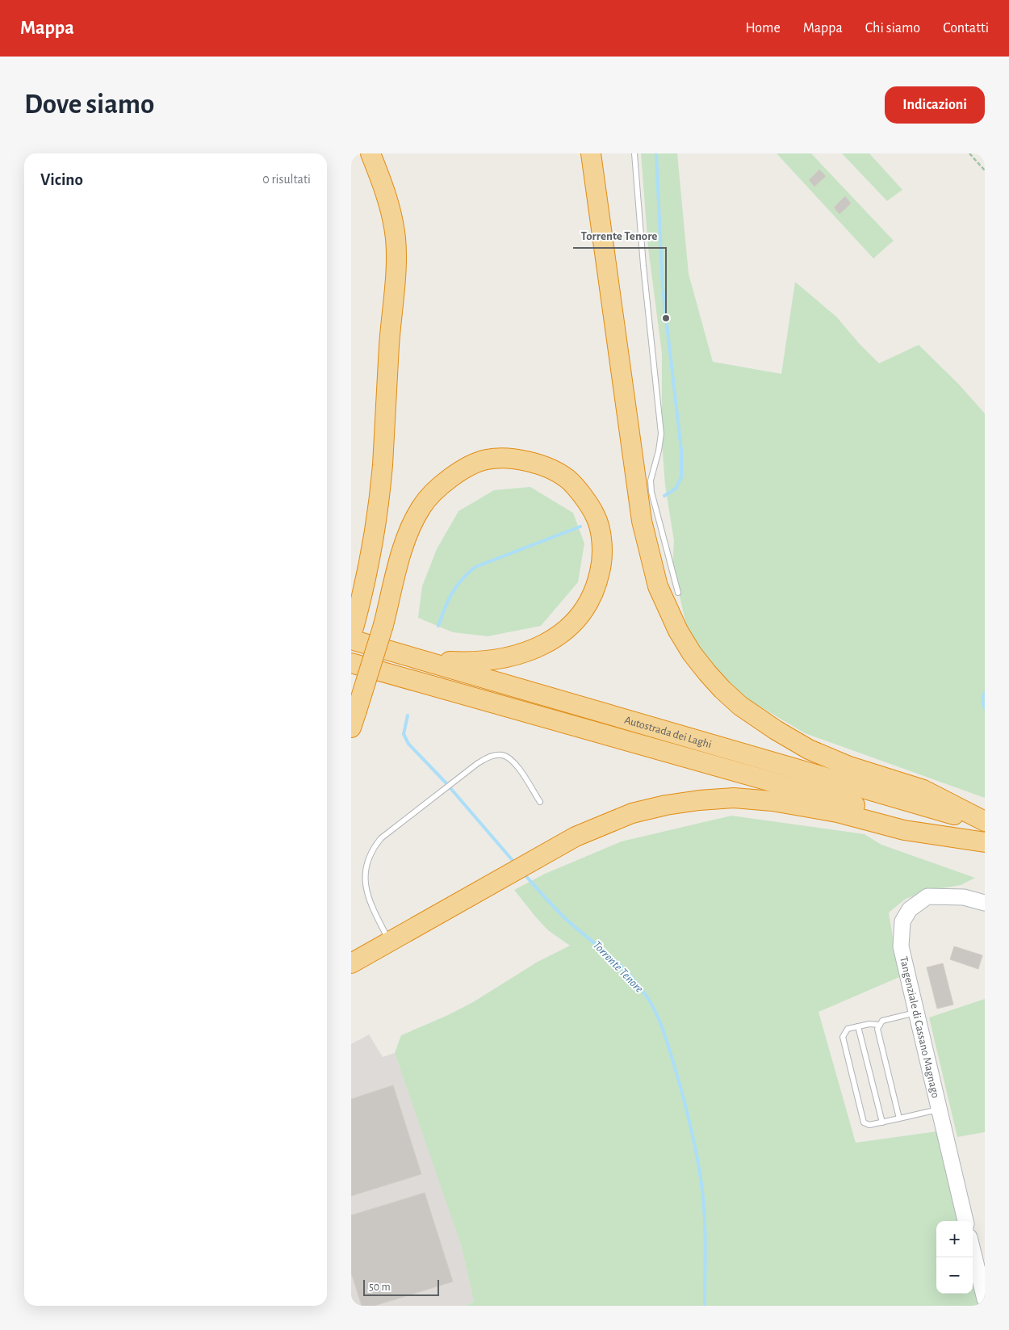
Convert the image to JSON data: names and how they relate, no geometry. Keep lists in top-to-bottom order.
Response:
{
  "streets": {
    "highway": ["Autostrada dei Laghi"],
    "street": ["Tangenziale di Cassano Magnago"]
  },
  "water": ["Torrente Tenore"],
  "places": ["Torrente Tenore"],
  "scale_bar": "50 m",
  "page": {
    "header": "Mappa",
    "nav": [
      "Home",
      "Mappa",
      "Chi siamo",
      "Contatti"
    ],
    "buttons": "Indicazioni",
    "title": "Dove siamo",
    "heading": ["Vicino", "0 risultati"],
    "map_buttons": ["+", "−"],
    "scale": "50 m"
  }
}
